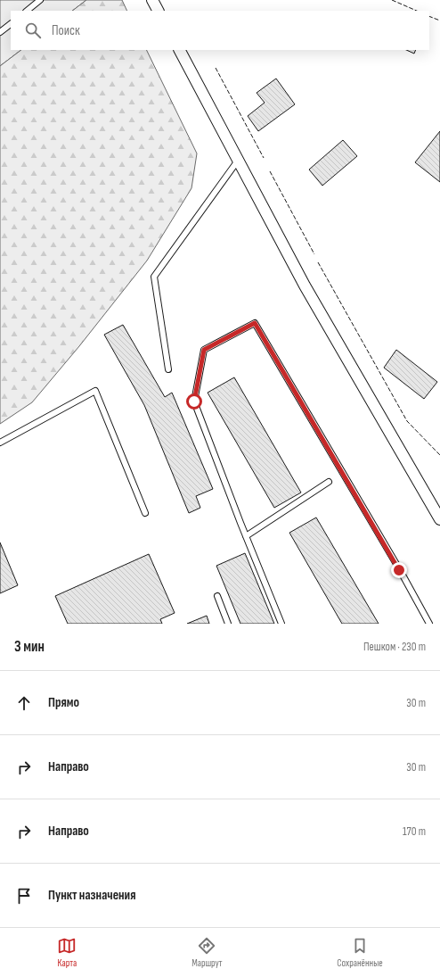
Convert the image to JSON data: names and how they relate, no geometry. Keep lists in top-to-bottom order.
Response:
{
  "page": {
    "search": "Поиск",
    "heading": ["3 мин", "Пешком · 230 m"],
    "list": [
      ["Прямо", "30 m"],
      ["Направо", "30 m"],
      ["Направо", "170 m"],
      "Пункт назначения"
    ],
    "nav": ["Карта", "Маршрут", "Сохранённые"]
  }
}
